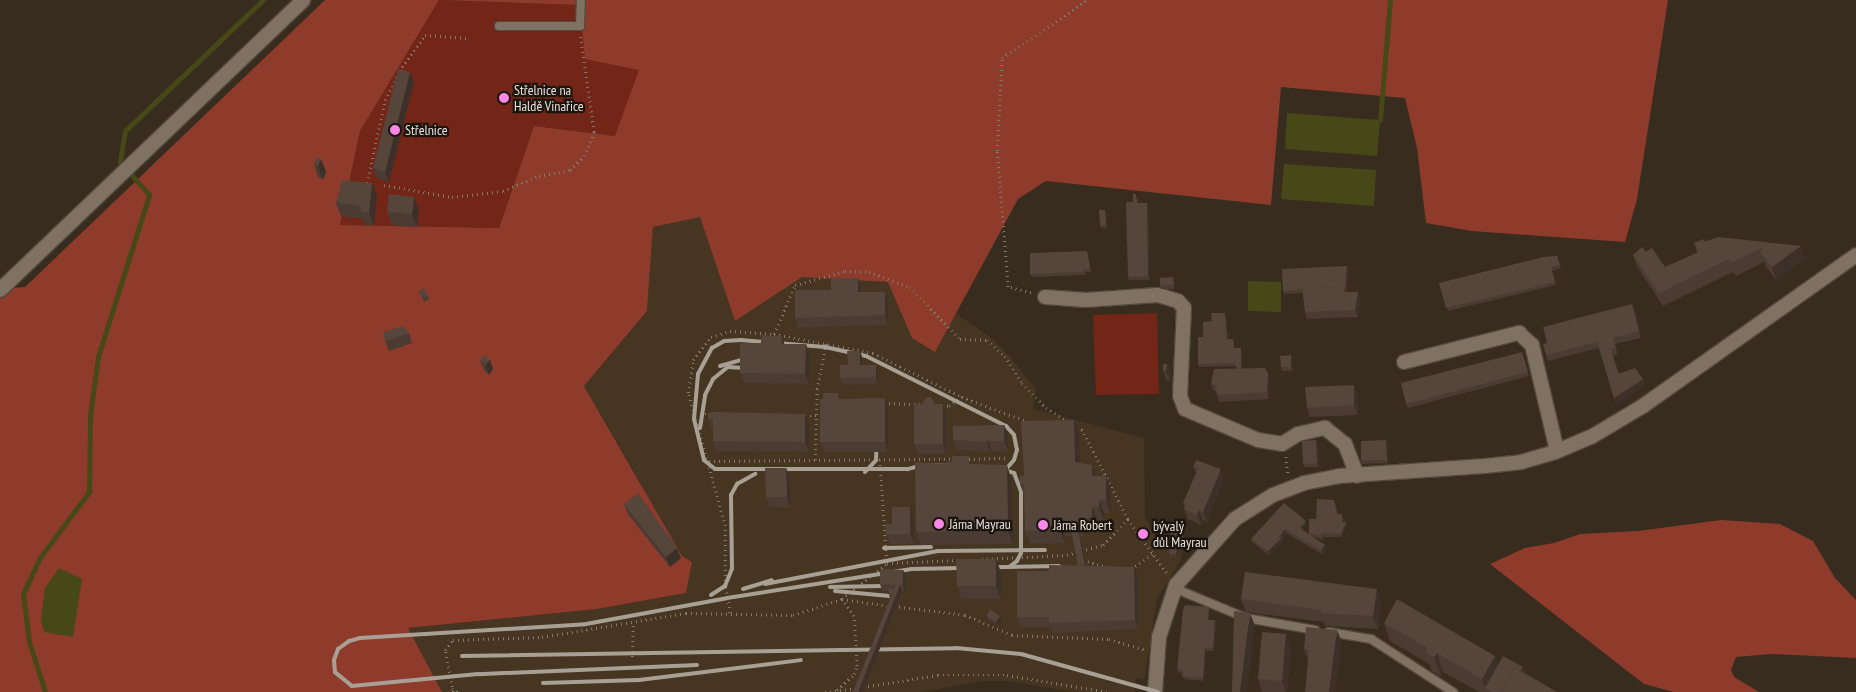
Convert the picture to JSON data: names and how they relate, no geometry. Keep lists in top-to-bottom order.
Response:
{
  "places": [
    "Střelnice na Haldě Vinařice",
    "Střelnice",
    "Jáma Mayrau",
    "Jáma Robert",
    "bývalý důl Mayrau"
  ]
}
